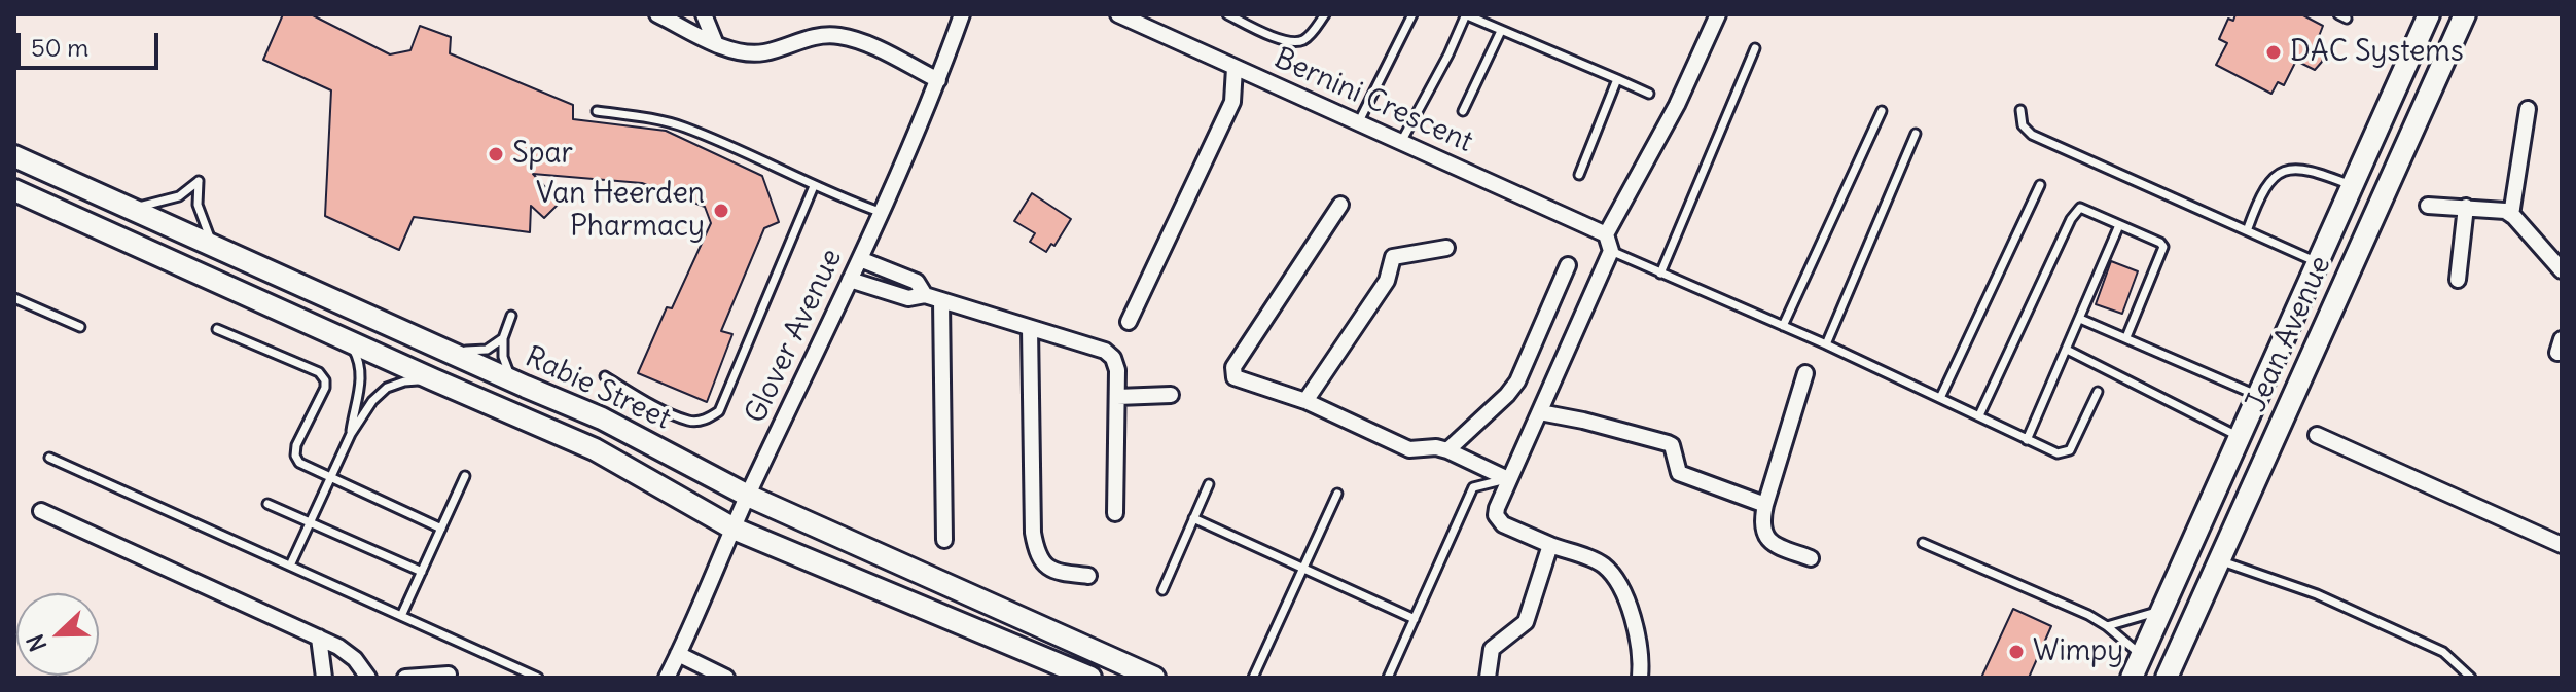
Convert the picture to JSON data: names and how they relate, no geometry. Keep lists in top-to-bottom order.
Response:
{
  "streets": {
    "main road": ["Jean Avenue", "Rabie Street"],
    "street": ["Bernini Crescent", "Glover Avenue"]
  },
  "crossings": [
    ["Glover Avenue", "Rabie Street"]
  ],
  "places": [
    "DAC Systems",
    "Spar",
    "Van Heerden Pharmacy",
    "Wimpy"
  ],
  "scale_bar": "50 m",
  "north": "left"
}
